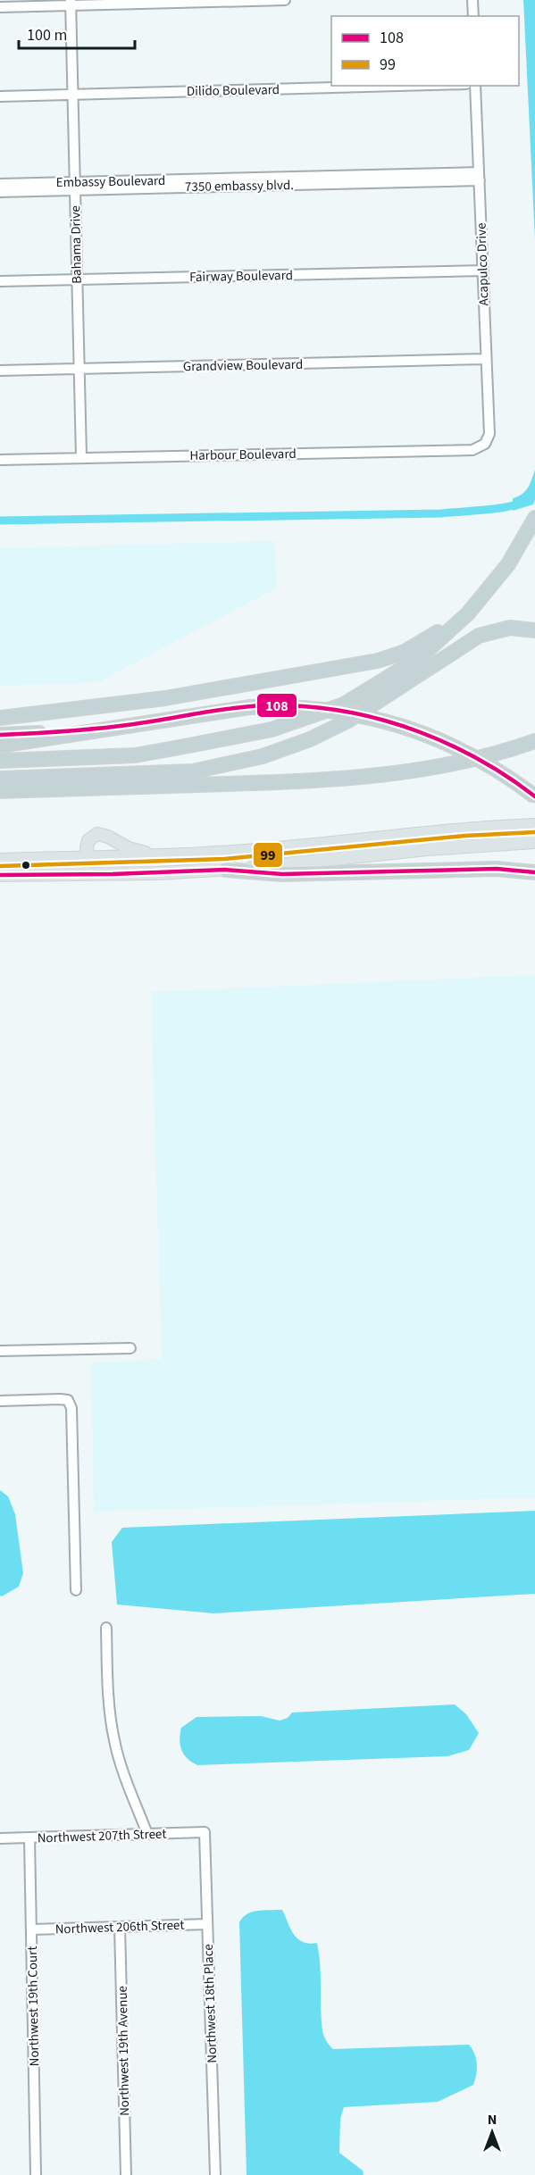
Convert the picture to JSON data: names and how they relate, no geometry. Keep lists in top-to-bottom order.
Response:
{
  "streets": {
    "street": [
      "Dilido Boulevard",
      "Embassy Boulevard",
      "Bahama Drive",
      "Acapulco Drive",
      "Fairway Boulevard",
      "Grandview Boulevard",
      "Harbour Boulevard",
      "Northwest 207th Street",
      "Northwest 206th Street",
      "Northwest 18th Place",
      "Northwest 19th Court",
      "Northwest 19th Avenue"
    ]
  },
  "crossings": [
    ["Dilido Boulevard", "Bahama Drive"],
    ["Embassy Boulevard", "Bahama Drive"],
    ["Embassy Boulevard", "Acapulco Drive"],
    ["Bahama Drive", "Fairway Boulevard"],
    ["Bahama Drive", "Grandview Boulevard"],
    ["Bahama Drive", "Harbour Boulevard"],
    ["Acapulco Drive", "Fairway Boulevard"],
    ["Acapulco Drive", "Grandview Boulevard"],
    ["Acapulco Drive", "Harbour Boulevard"],
    ["Northwest 207th Street", "Northwest 18th Place"],
    ["Northwest 207th Street", "Northwest 19th Court"],
    ["Northwest 206th Street", "Northwest 18th Place"],
    ["Northwest 206th Street", "Northwest 19th Court"],
    ["Northwest 206th Street", "Northwest 19th Avenue"]
  ],
  "lines": ["transit line 108", "transit line 99"],
  "legend": ["108", "99"],
  "scale_bar": "100 m",
  "north": "top"
}
